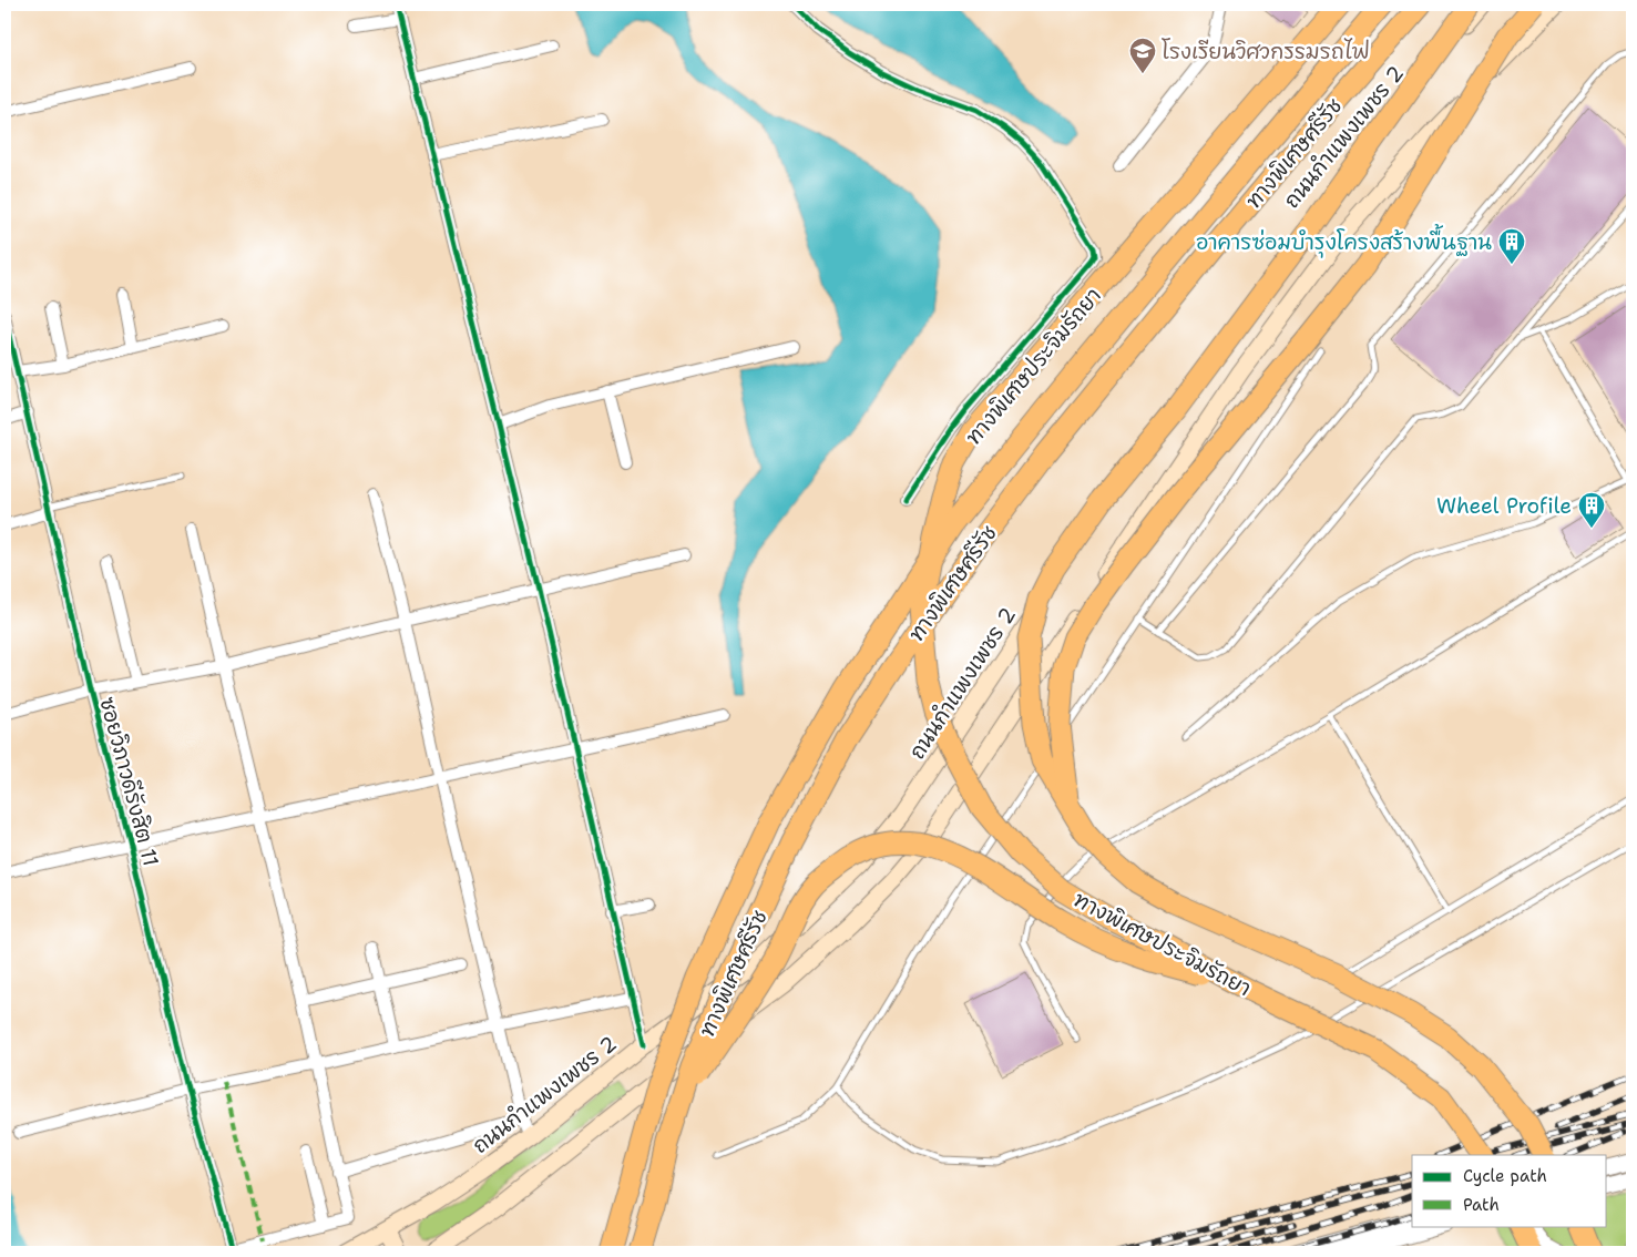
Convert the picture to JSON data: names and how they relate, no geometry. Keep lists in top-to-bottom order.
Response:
{
  "streets": {
    "highway": ["ทางพิเศษศรีรัช", "ทางพิเศษประจิมรัถยา"],
    "main road": ["ถนนกำแพงเพชร 2"],
    "street": ["ซอยวิภาวดีรังสิต 11"]
  },
  "places": {
    "school or university": ["โรงเรียนวิศวกรรมรถไฟ"],
    "building": ["อาคารซ่อมบำรุงโครงสร้างพื้นฐาน", "Wheel Profile"]
  },
  "legend": ["Cycle path", "Path"]
}
